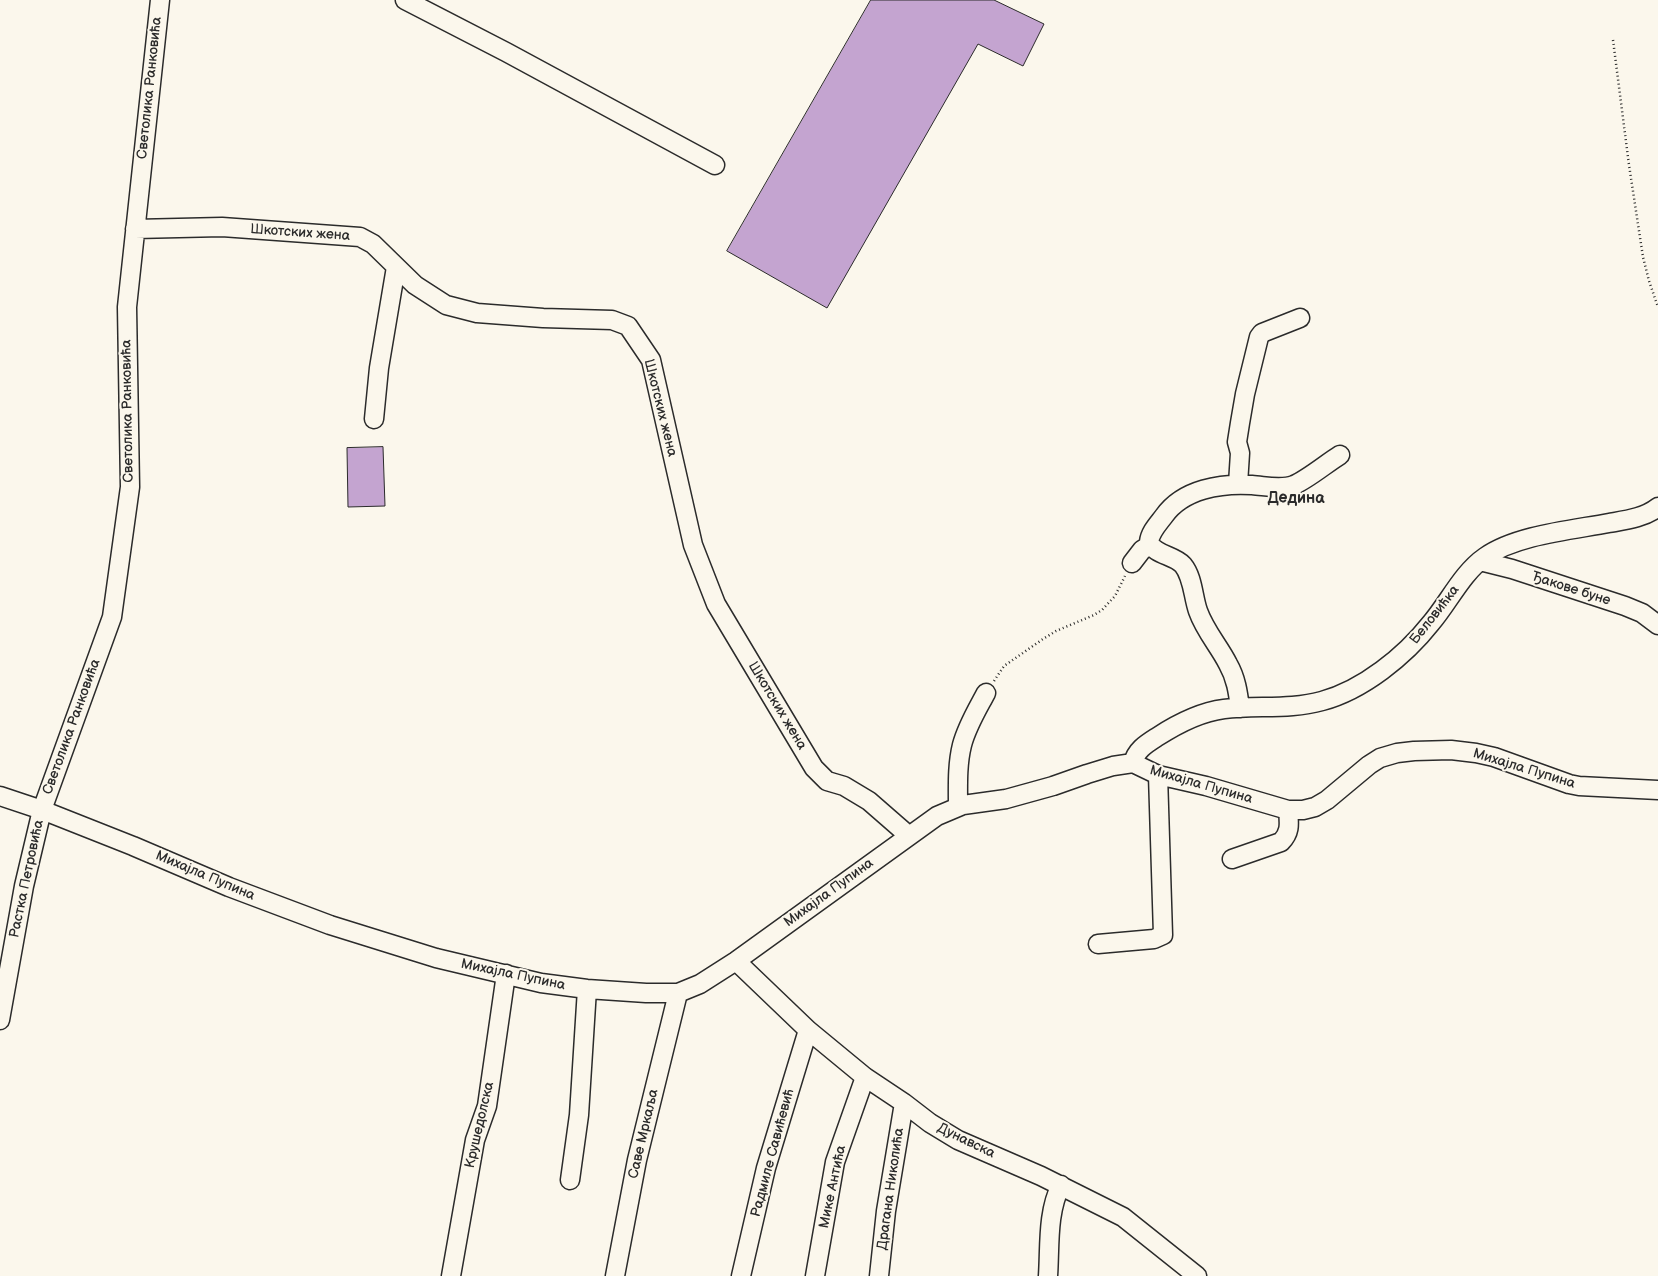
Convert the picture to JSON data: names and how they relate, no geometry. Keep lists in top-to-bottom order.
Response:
{
  "streets": {
    "street": [
      "Светолика Ранковића",
      "Шкотских жена",
      "Ђакове буне",
      "Беловићка",
      "Михајла Пупина",
      "Растка Петровића",
      "Крушедолска",
      "Саве Мркаља",
      "Дунавска",
      "Радмиле Савићевић",
      "Мике Антића",
      "Драгана Николића"
    ]
  },
  "crossings": [
    ["Светолика Ранковића", "Шкотских жена"],
    ["Светолика Ранковића", "Михајла Пупина"],
    ["Светолика Ранковића", "Растка Петровића"],
    ["Шкотских жена", "Михајла Пупина"],
    ["Ђакове буне", "Беловићка"],
    ["Беловићка", "Михајла Пупина"],
    ["Михајла Пупина", "Растка Петровића"],
    ["Михајла Пупина", "Крушедолска"],
    ["Михајла Пупина", "Саве Мркаља"],
    ["Михајла Пупина", "Дунавска"],
    ["Дунавска", "Радмиле Савићевић"],
    ["Дунавска", "Мике Антића"],
    ["Дунавска", "Драгана Николића"]
  ],
  "districts": ["Дедина"]
}
